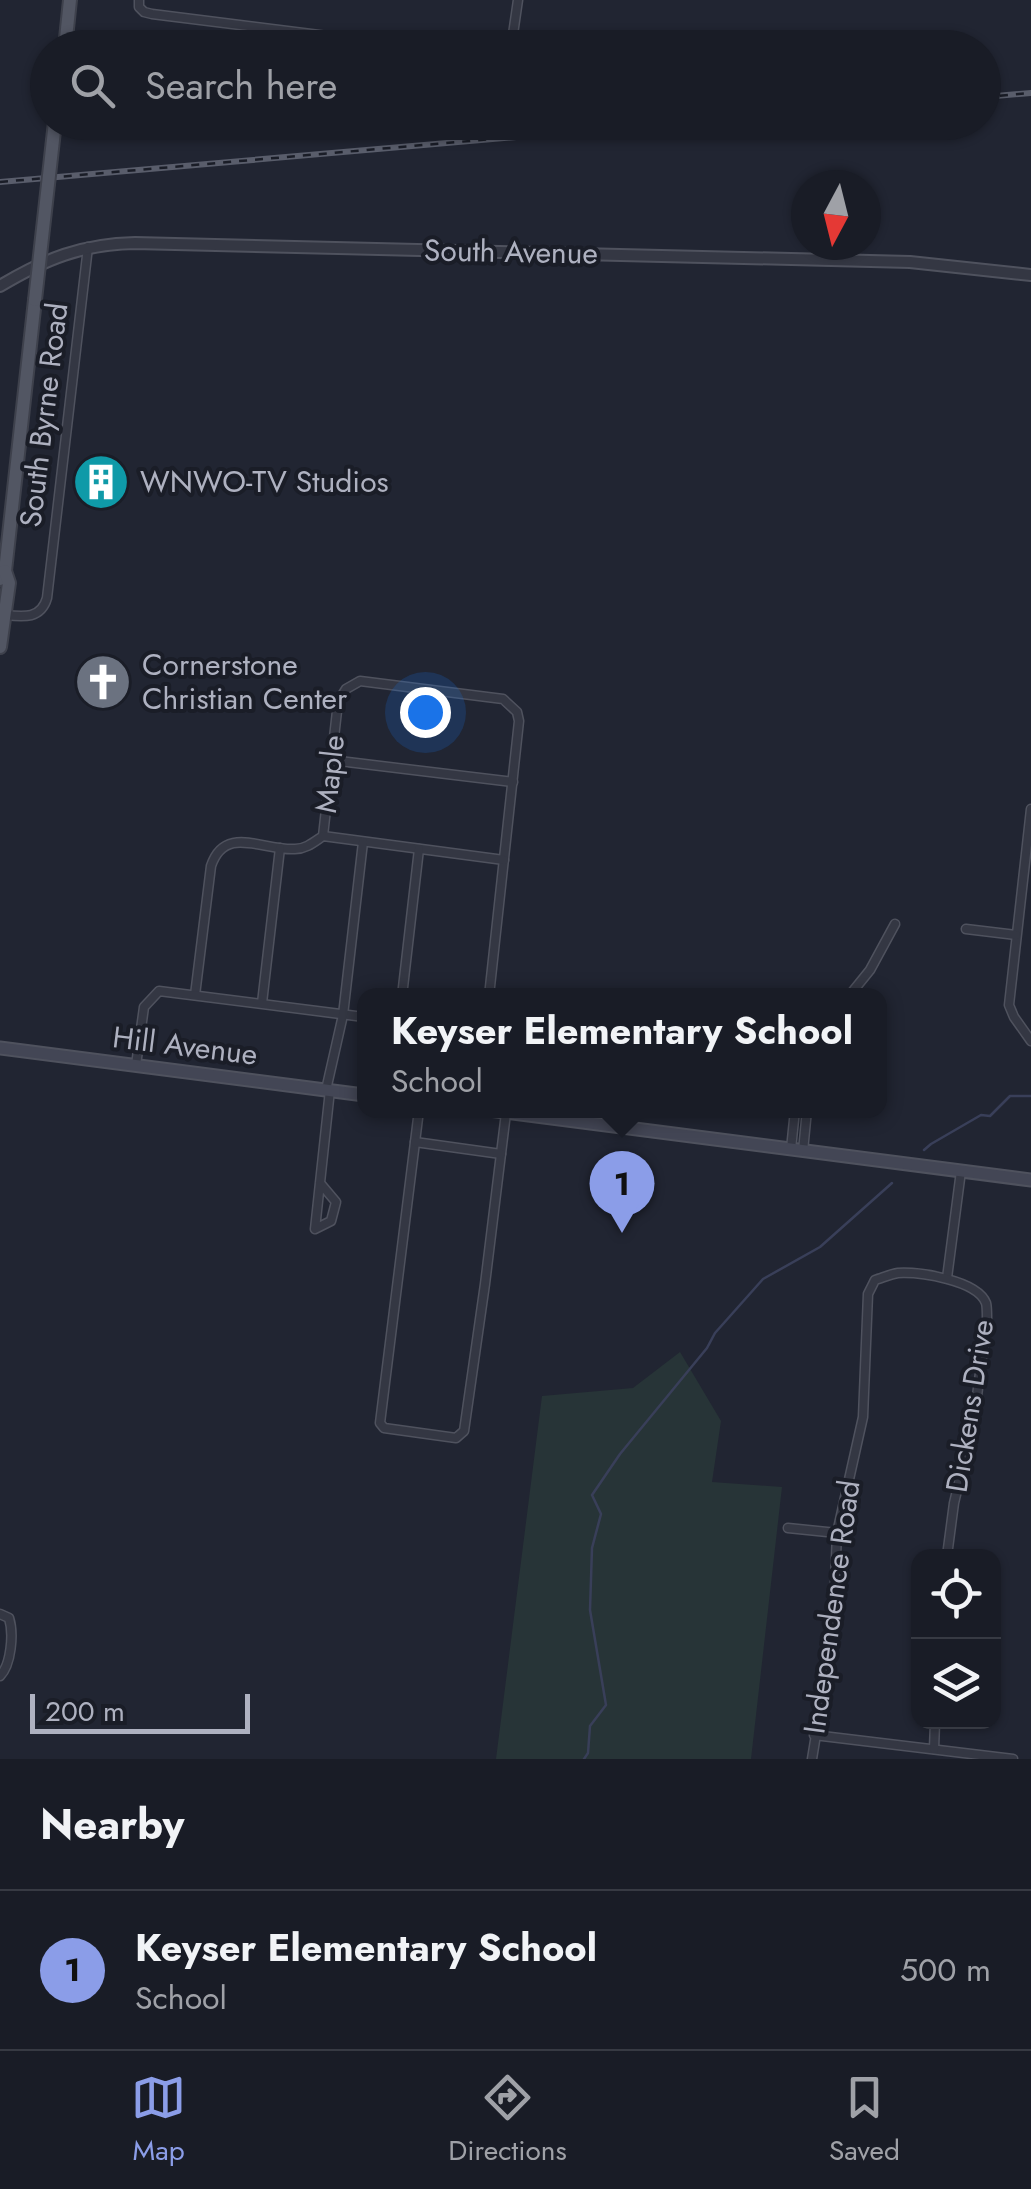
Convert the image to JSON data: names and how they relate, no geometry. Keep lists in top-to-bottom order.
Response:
{
  "streets": {
    "main road": ["South Byrne Road", "Hill Avenue"],
    "street": [
      "South Avenue",
      "Maple",
      "Dickens Drive",
      "Independence Road"
    ]
  },
  "crossings": [
    ["South Avenue", "South Byrne Road"],
    ["Dickens Drive", "Independence Road"]
  ],
  "places": {
    "building": ["WNWO-TV Studios"],
    "church": ["Cornerstone Christian Center"]
  },
  "scale_bar": "200 m",
  "north": "bottom",
  "page": {
    "search": "Search here",
    "popup": ["Keyser Elementary School", "School"],
    "pins": "1",
    "scale": "200 m",
    "heading": "Nearby",
    "list": [
      {
        "mark": "1",
        "name": "Keyser Elementary School",
        "note": "School",
        "value": "500 m"
      }
    ],
    "nav": ["Map", "Directions", "Saved"]
  }
}
